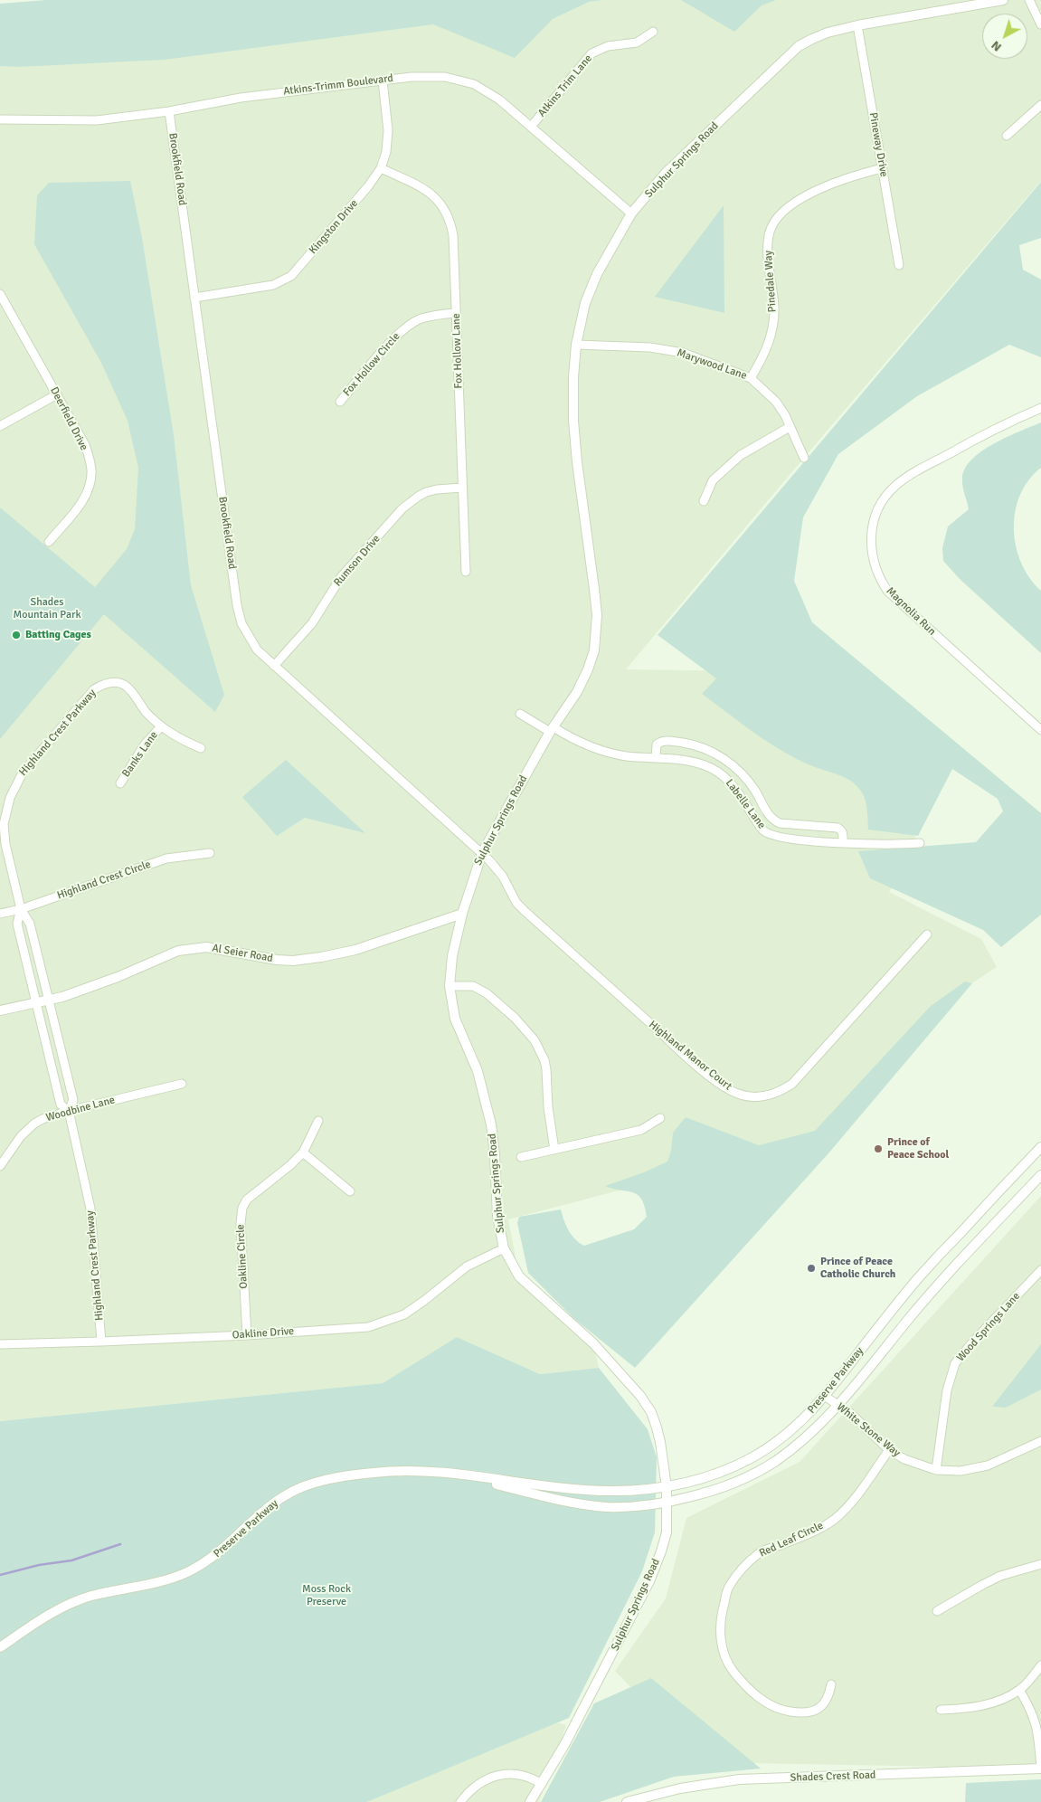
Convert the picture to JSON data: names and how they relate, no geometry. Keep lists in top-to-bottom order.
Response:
{
  "streets": {
    "street": [
      "Atkins-Trimm Boulevard",
      "Atkins Trim Lane",
      "Pineway Drive",
      "Sulphur Springs Road",
      "Brookfield Road",
      "Kingston Drive",
      "Pinedale Way",
      "Fox Hollow Lane",
      "Fox Hollow Circle",
      "Marywood Lane",
      "Deerfield Drive",
      "Rumson Drive",
      "Magnolia Run",
      "Highland Crest Parkway",
      "Banks Lane",
      "Labelle Lane",
      "Highland Crest Circle",
      "Al Seier Road",
      "Highland Manor Court",
      "Woodbine Lane",
      "Oakline Circle",
      "Wood Springs Lane",
      "Oakline Drive",
      "Preserve Parkway",
      "White Stone Way",
      "Red Leaf Circle",
      "Shades Crest Road"
    ]
  },
  "crossings": [
    ["Atkins-Trimm Boulevard", "Atkins Trim Lane"],
    ["Atkins-Trimm Boulevard", "Sulphur Springs Road"],
    ["Atkins-Trimm Boulevard", "Brookfield Road"],
    ["Atkins-Trimm Boulevard", "Kingston Drive"],
    ["Pineway Drive", "Sulphur Springs Road"],
    ["Pineway Drive", "Pinedale Way"],
    ["Sulphur Springs Road", "Brookfield Road"],
    ["Sulphur Springs Road", "Marywood Lane"],
    ["Sulphur Springs Road", "Labelle Lane"],
    ["Sulphur Springs Road", "Al Seier Road"],
    ["Sulphur Springs Road", "Highland Manor Court"],
    ["Sulphur Springs Road", "Oakline Drive"],
    ["Sulphur Springs Road", "Preserve Parkway"],
    ["Brookfield Road", "Kingston Drive"],
    ["Brookfield Road", "Rumson Drive"],
    ["Brookfield Road", "Highland Manor Court"],
    ["Kingston Drive", "Fox Hollow Lane"],
    ["Pinedale Way", "Marywood Lane"],
    ["Fox Hollow Lane", "Fox Hollow Circle"],
    ["Fox Hollow Lane", "Rumson Drive"],
    ["Highland Crest Parkway", "Banks Lane"],
    ["Highland Crest Parkway", "Highland Crest Circle"],
    ["Highland Crest Parkway", "Al Seier Road"],
    ["Highland Crest Parkway", "Woodbine Lane"],
    ["Highland Crest Parkway", "Oakline Drive"],
    ["Oakline Circle", "Oakline Drive"],
    ["Wood Springs Lane", "White Stone Way"],
    ["Preserve Parkway", "White Stone Way"],
    ["White Stone Way", "Red Leaf Circle"]
  ],
  "parks": ["Shades Mountain Park", "Moss Rock Preserve"],
  "places": ["Batting Cages", "Prince of Peace School", "Prince of Peace Catholic Church"],
  "north": "bottom left"
}
